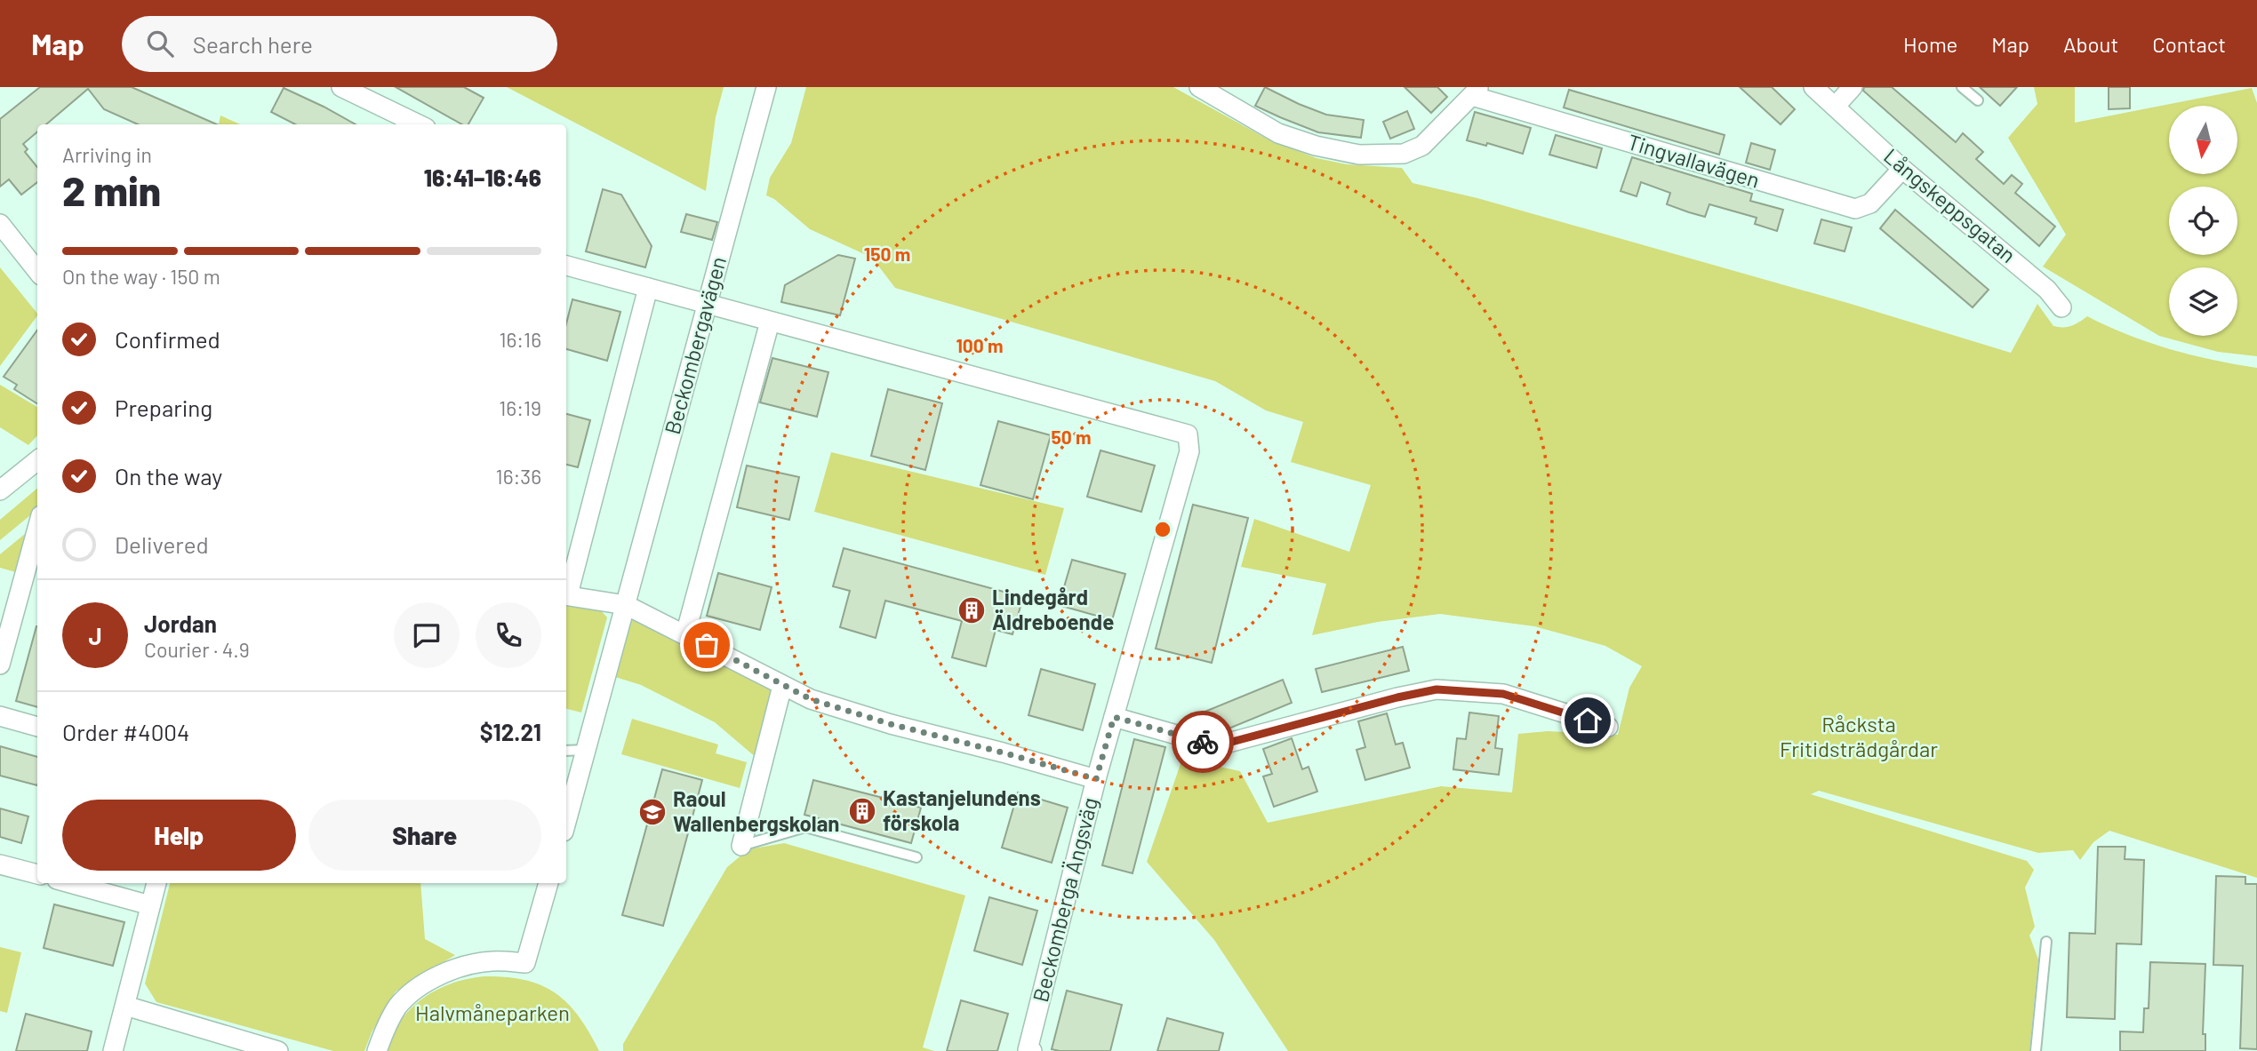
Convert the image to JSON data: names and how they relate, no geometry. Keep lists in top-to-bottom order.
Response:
{
  "streets": {
    "street": [
      "Tingvallavägen",
      "Långskeppsgatan",
      "Beckombergavägen",
      "Beckomberga Ängsväg"
    ]
  },
  "crossings": [
    ["Tingvallavägen", "Långskeppsgatan"],
    ["Beckombergavägen", "Beckomberga Ängsväg"]
  ],
  "parks": ["Råcksta Fritidsträdgårdar", "Halvmåneparken"],
  "places": {
    "building": ["Lindegård Äldreboende", "Kastanjelundens förskola"],
    "school or university": ["Raoul Wallenbergskolan"]
  },
  "north": "bottom",
  "page": {
    "header": "Map",
    "search": "Search here",
    "nav": [
      "Home",
      "Map",
      "About",
      "Contact"
    ],
    "heading": ["2 min", "Arriving in", "16:41–16:46"],
    "panel": [
      "Jordan",
      "Courier · 4.9",
      "Order #4004",
      "$12.21"
    ],
    "bar": "On the way · 150 m",
    "list": [
      ["Confirmed", "16:16"],
      ["Preparing", "16:19"],
      ["On the way", "16:36"],
      "Delivered"
    ],
    "round": "J",
    "buttons": ["Help", "Share"]
  },
  "rings": ["150 m", "100 m", "50 m"]
}
